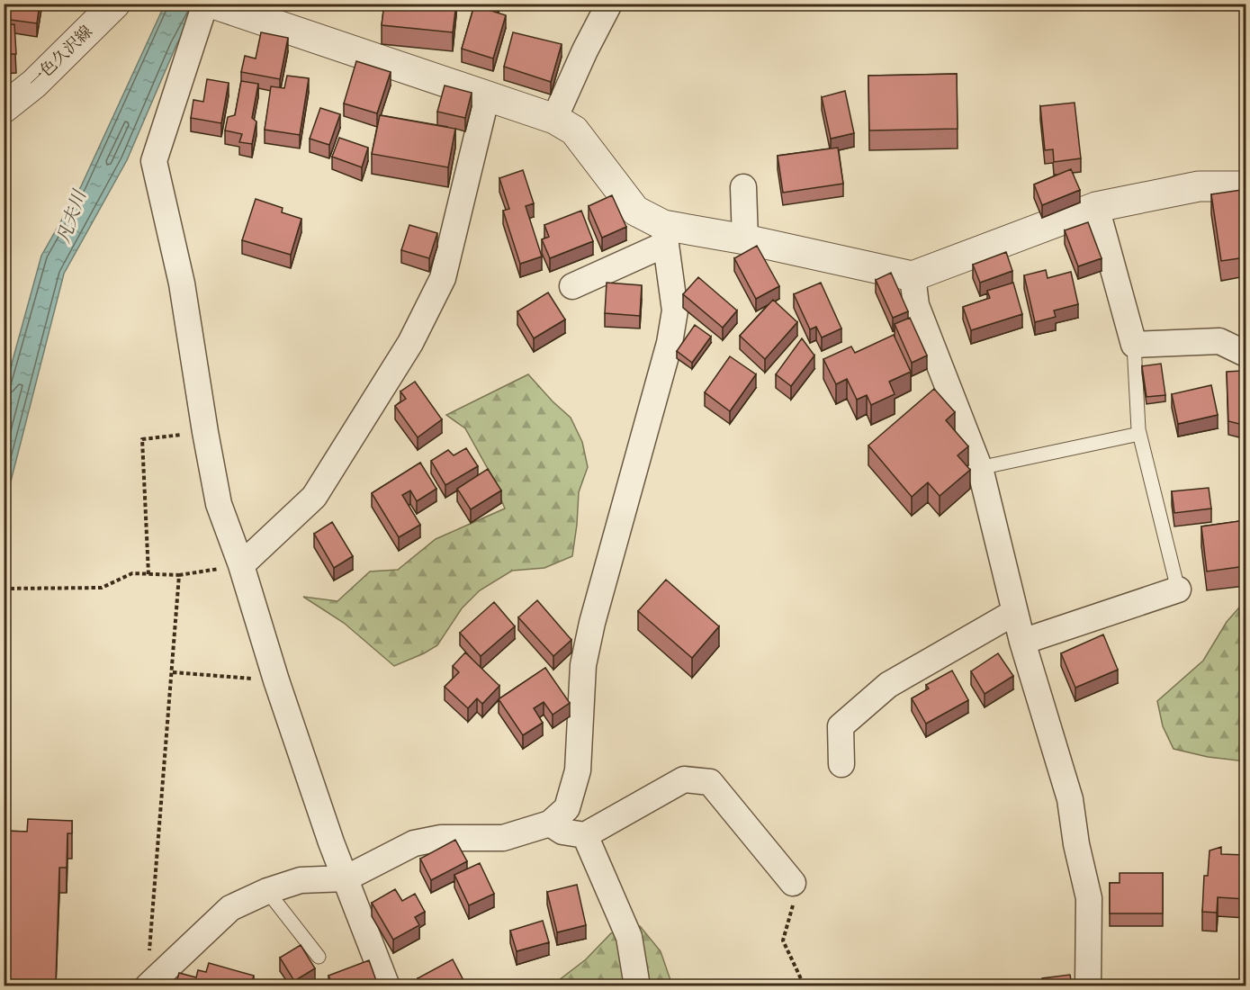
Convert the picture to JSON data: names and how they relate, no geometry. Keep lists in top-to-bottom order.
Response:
{
  "streets": {
    "street": ["一色久沢線"]
  },
  "water": ["凡夫川"]
}
